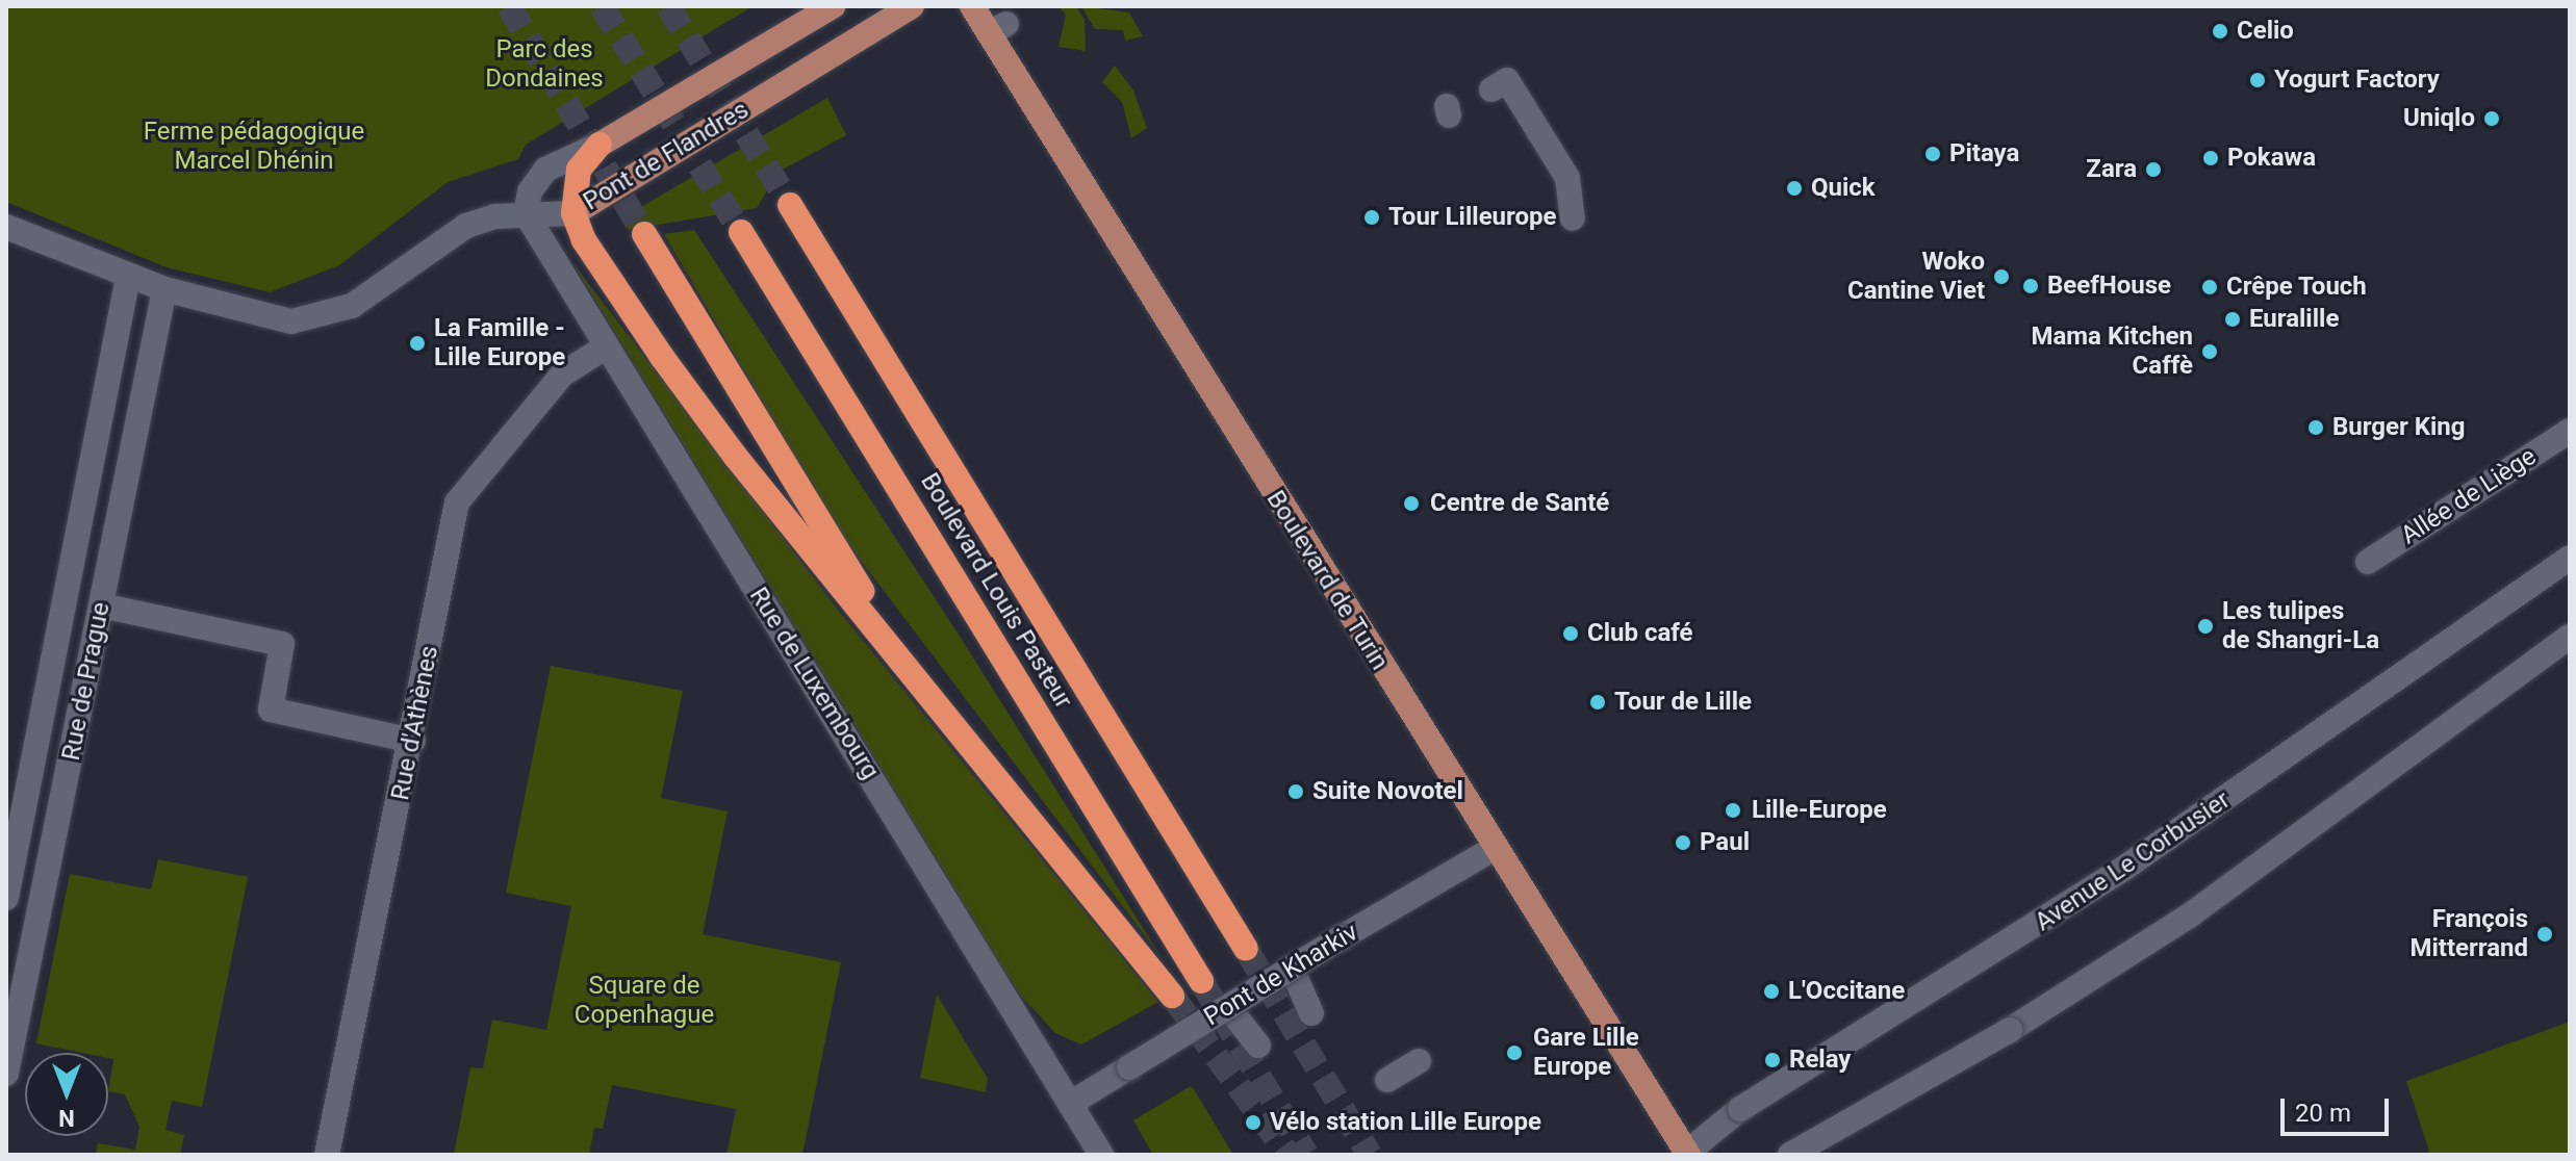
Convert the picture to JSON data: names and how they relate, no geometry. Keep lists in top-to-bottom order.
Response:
{
  "streets": {
    "highway": ["Boulevard Louis Pasteur"],
    "main road": ["Pont de Flandres", "Boulevard de Turin"],
    "street": [
      "Allée de Liège",
      "Rue de Prague",
      "Rue de Luxembourg",
      "Rue d'Athènes",
      "Avenue Le Corbusier",
      "Pont de Kharkiv"
    ]
  },
  "crossings": [
    ["Pont de Flandres", "Rue de Luxembourg"],
    ["Boulevard de Turin", "Avenue Le Corbusier"],
    ["Boulevard de Turin", "Pont de Kharkiv"],
    ["Rue de Luxembourg", "Rue d'Athènes"],
    ["Rue de Luxembourg", "Pont de Kharkiv"]
  ],
  "parks": ["Parc des Dondaines", "Ferme pédagogique Marcel Dhénin", "Square de Copenhague"],
  "places": [
    "Celio",
    "Yogurt Factory",
    "Uniqlo",
    "Pitaya",
    "Pokawa",
    "Zara",
    "Quick",
    "Tour Lilleurope",
    "Woko Cantine Viet",
    "BeefHouse",
    "Crêpe Touch",
    "Euralille",
    "La Famille - Lille Europe",
    "Mama Kitchen Caffè",
    "Burger King",
    "Centre de Santé",
    "Les tulipes de Shangri-La",
    "Club café",
    "Tour de Lille",
    "Suite Novotel",
    "Lille-Europe",
    "Paul",
    "François Mitterrand",
    "L'Occitane",
    "Gare Lille Europe",
    "Relay",
    "Vélo station Lille Europe"
  ],
  "scale_bar": "20 m",
  "north": "bottom"
}
